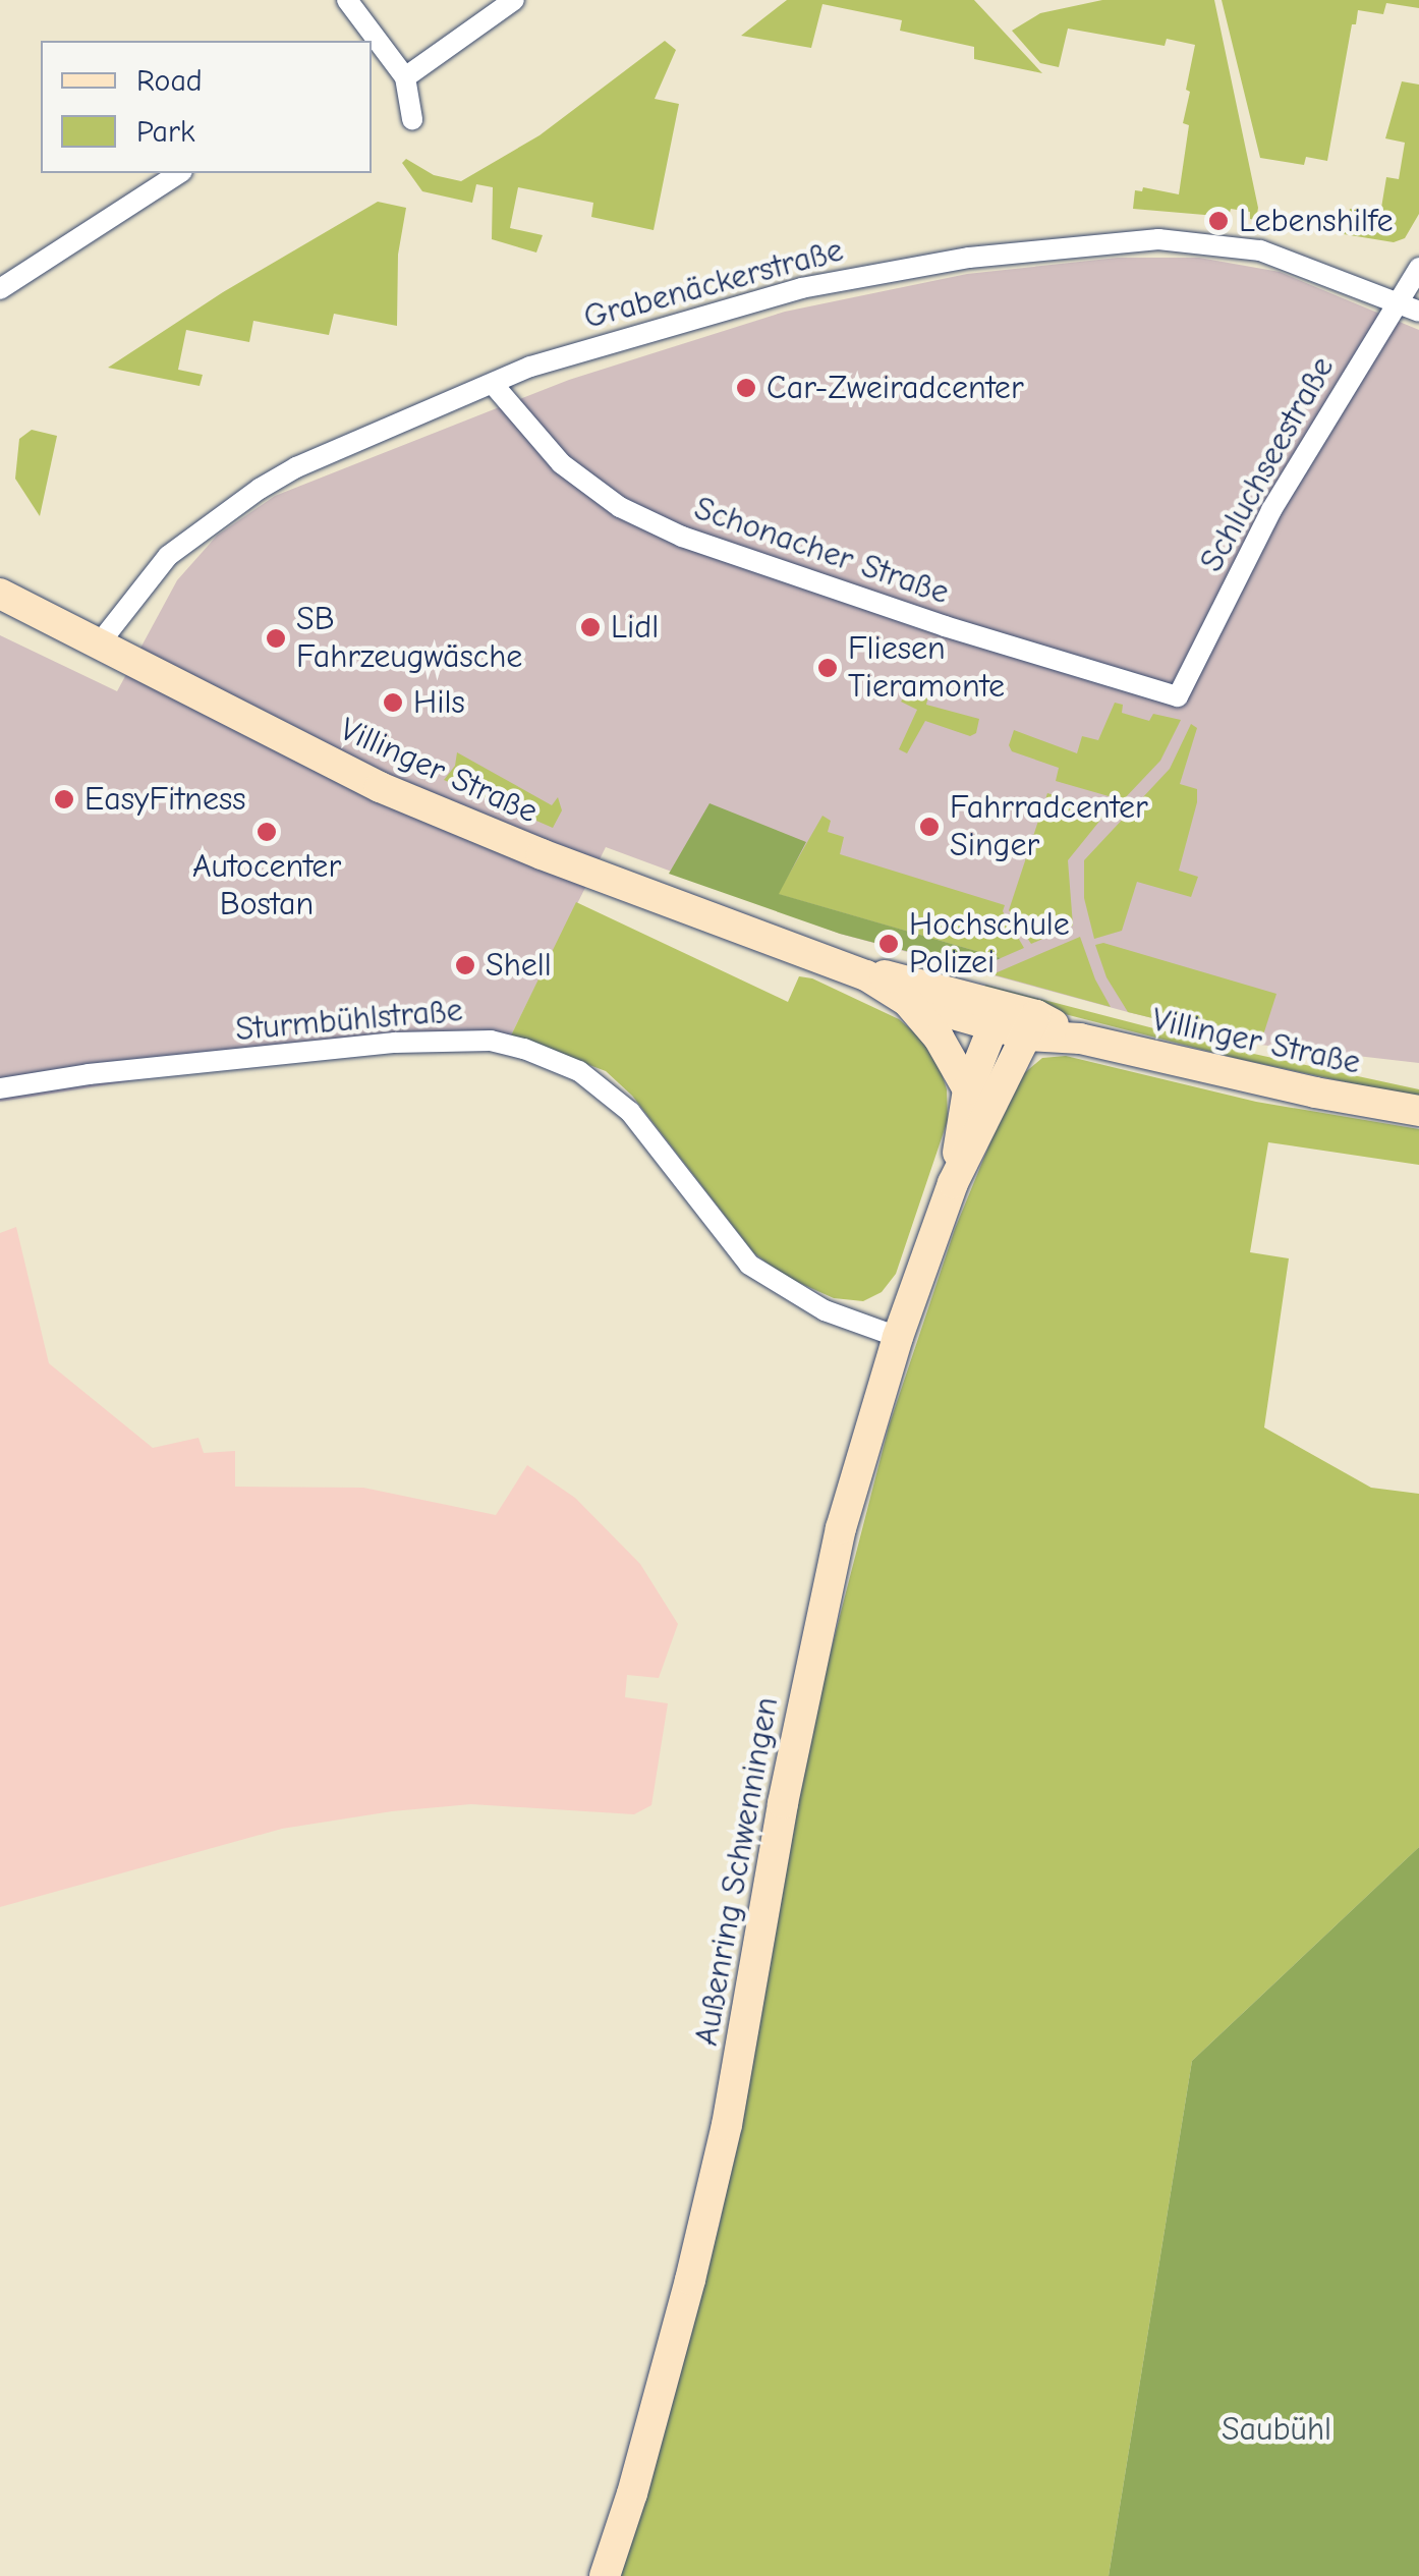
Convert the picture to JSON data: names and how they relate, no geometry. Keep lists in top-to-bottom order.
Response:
{
  "streets": {
    "street": [
      "Grabenäckerstraße",
      "Schluchseestraße",
      "Schonacher Straße",
      "Villinger Straße",
      "Sturmbühlstraße",
      "Außenring Schwenningen"
    ]
  },
  "crossings": [
    ["Grabenäckerstraße", "Schluchseestraße"],
    ["Grabenäckerstraße", "Schonacher Straße"],
    ["Grabenäckerstraße", "Villinger Straße"],
    ["Schluchseestraße", "Schonacher Straße"],
    ["Villinger Straße", "Außenring Schwenningen"],
    ["Sturmbühlstraße", "Außenring Schwenningen"]
  ],
  "parks": ["Saubühl"],
  "places": [
    "Lebenshilfe",
    "Car-Zweiradcenter",
    "Lidl",
    "SB Fahrzeugwäsche",
    "Fliesen Tieramonte",
    "Hils",
    "EasyFitness",
    "Fahrradcenter Singer",
    "Autocenter Bostan",
    "Hochschule Polizei",
    "Shell"
  ],
  "legend": ["Road", "Park"]
}
